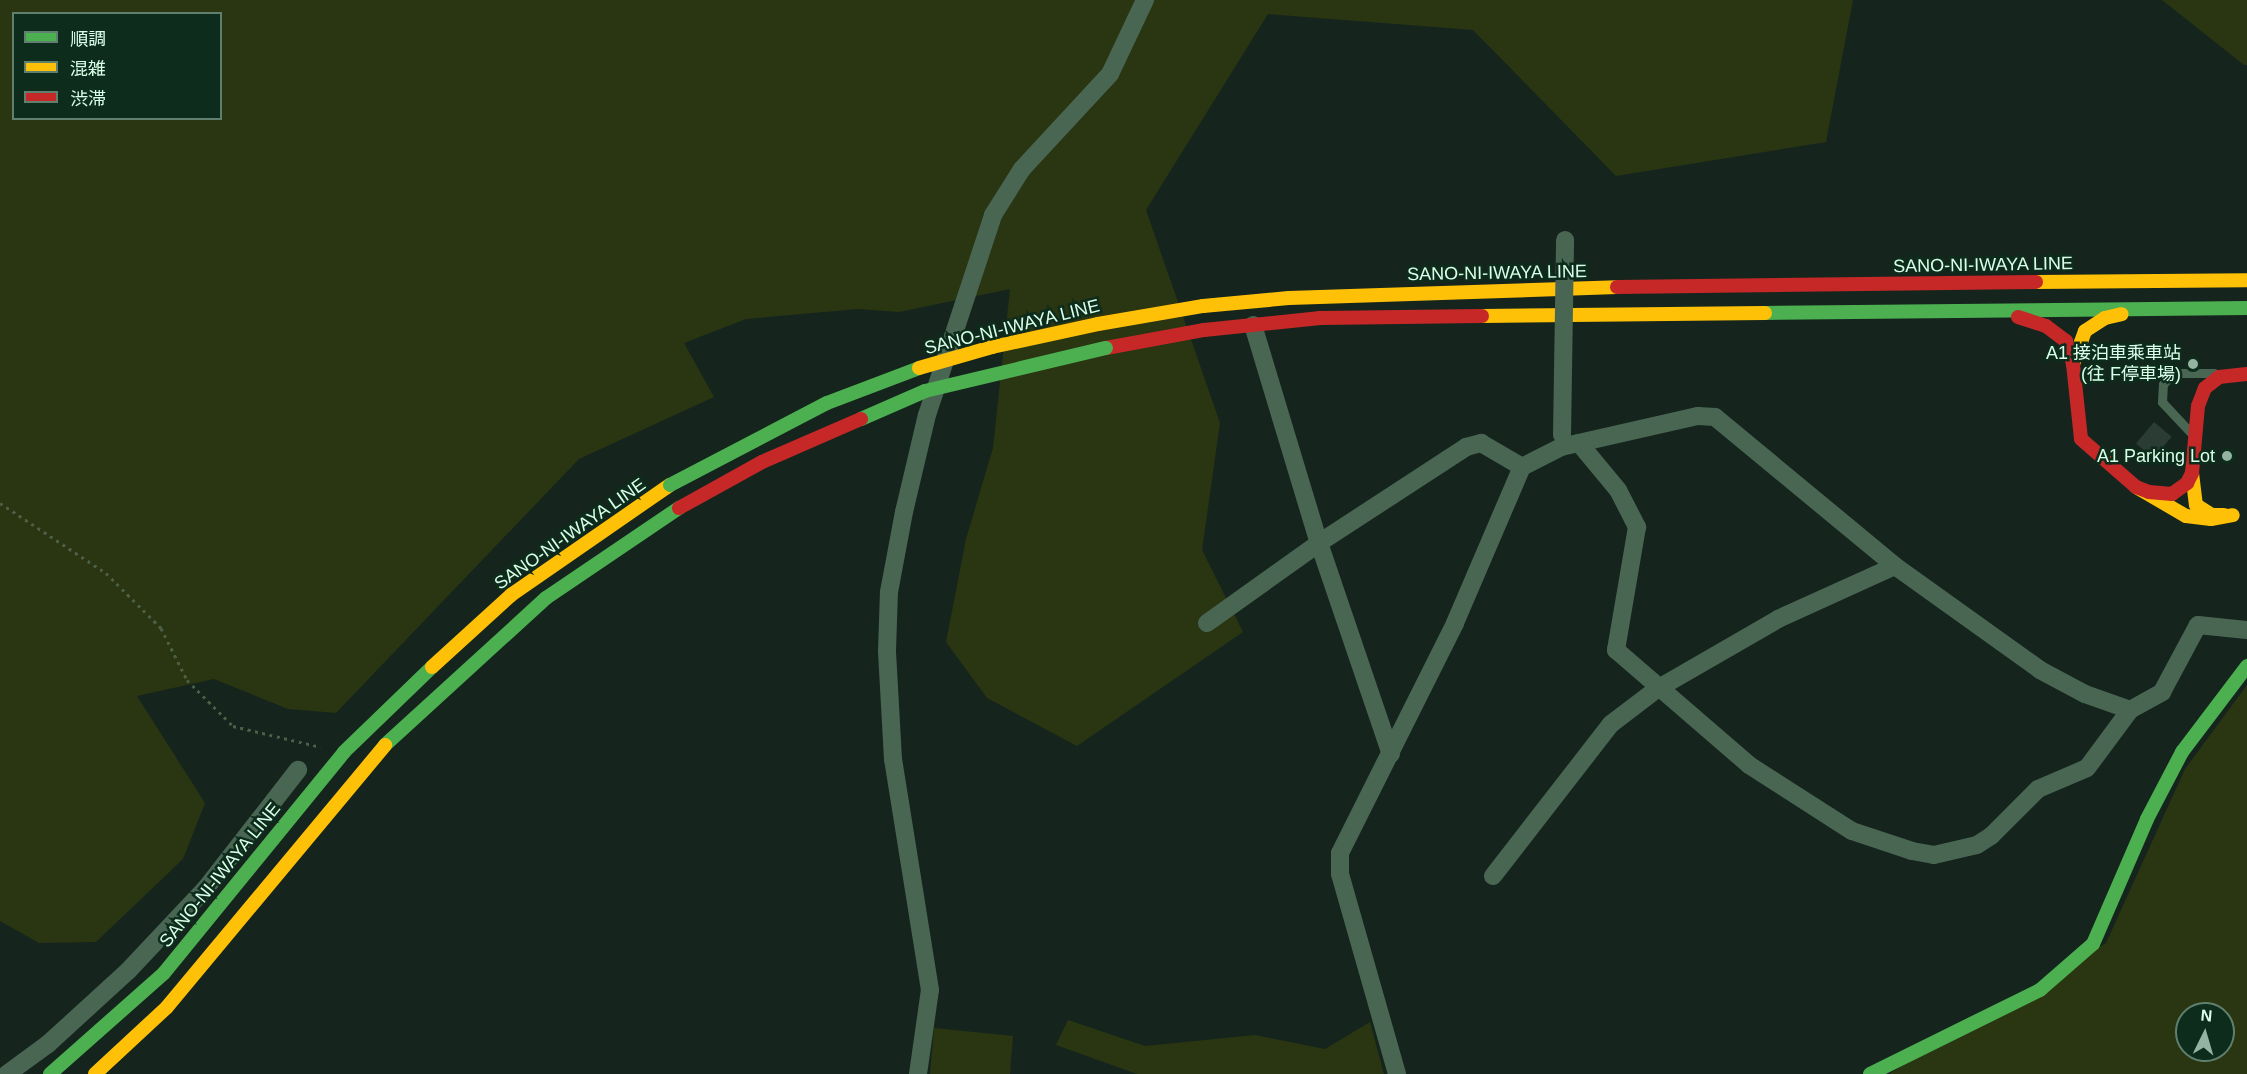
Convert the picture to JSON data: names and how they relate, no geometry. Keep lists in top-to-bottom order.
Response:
{
  "streets": {
    "main road": ["SANO-NI-IWAYA LINE"]
  },
  "places": ["A1 接泊車乘車站 (往 F停車場)", "A1 Parking Lot"],
  "legend": ["順調", "混雑", "渋滞"],
  "north": "top"
}
